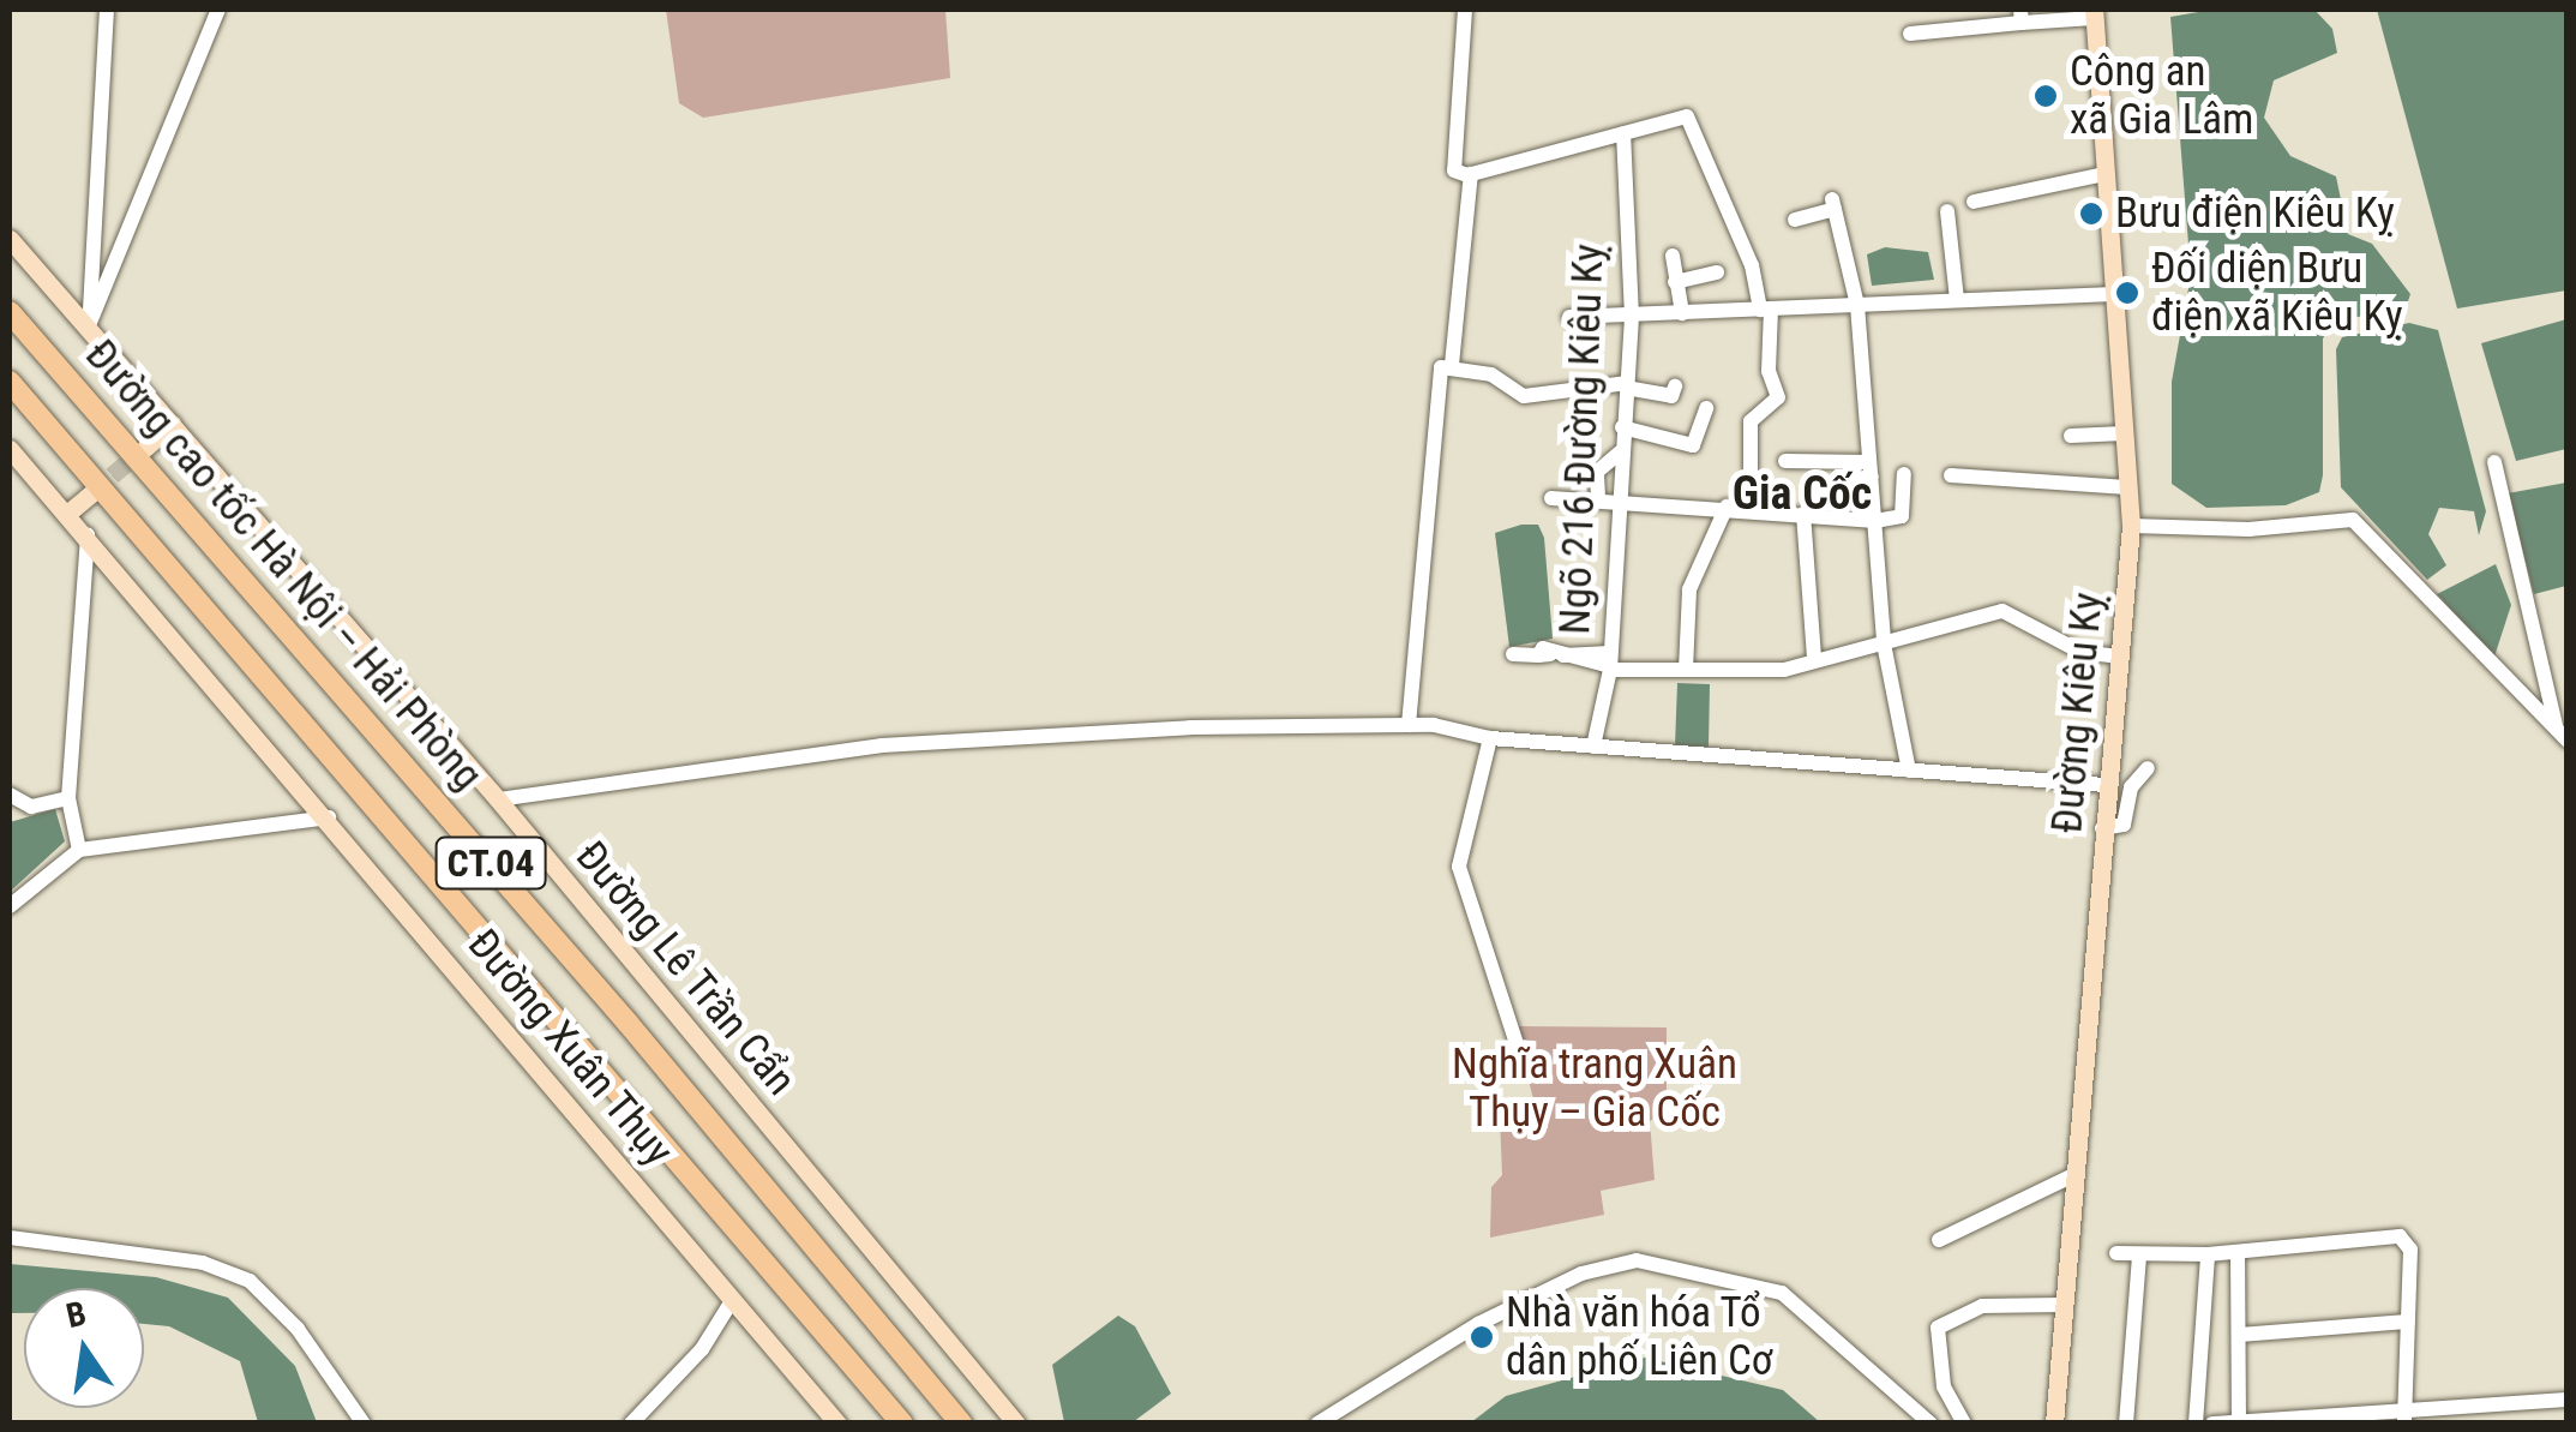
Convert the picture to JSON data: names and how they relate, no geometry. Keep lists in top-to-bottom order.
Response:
{
  "streets": {
    "highway": ["Đường cao tốc Hà Nội – Hải Phòng", "CT.04"],
    "main road": ["Đường Kiêu Kỵ", "Đường Lê Trần Cẩn", "Đường Xuân Thụy"],
    "street": ["Ngõ 216 Đường Kiêu Kỵ"]
  },
  "districts": ["Gia Cốc"],
  "parks": ["Nghĩa trang Xuân Thụy – Gia Cốc"],
  "places": [
    "Công an xã Gia Lâm",
    "Bưu điện Kiêu Kỵ",
    "Đối diện Bưu điện xã Kiêu Kỵ",
    "Nhà văn hóa Tổ dân phố Liên Cơ"
  ],
  "north": "top"
}
